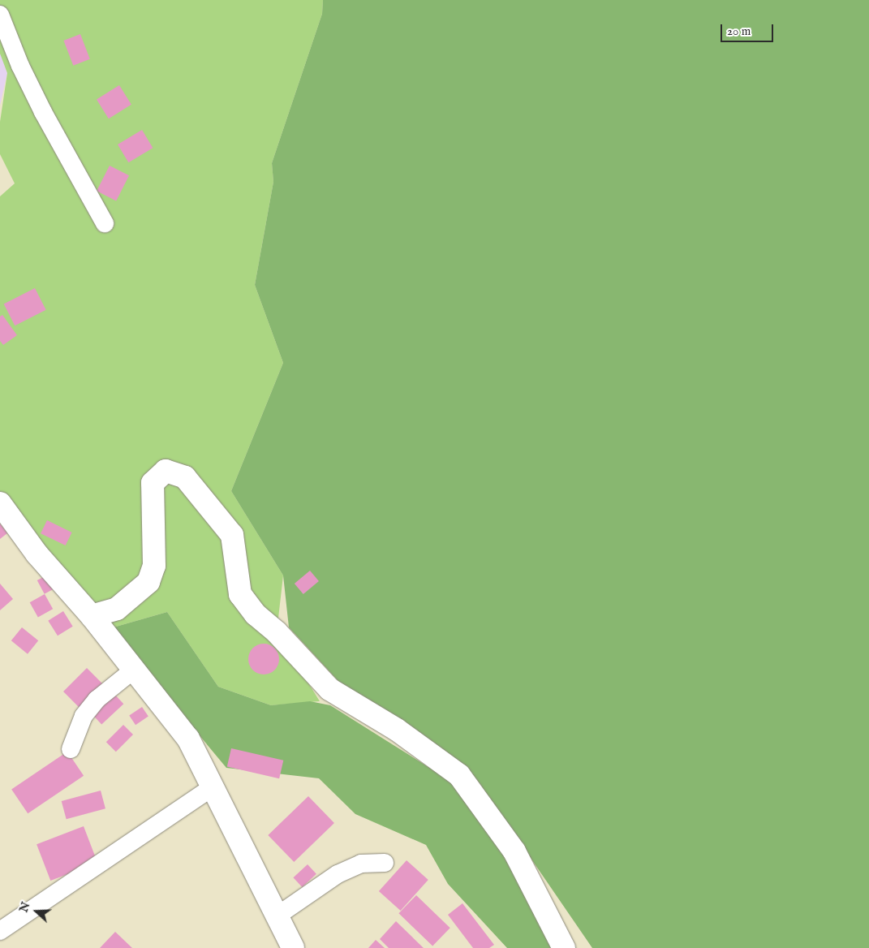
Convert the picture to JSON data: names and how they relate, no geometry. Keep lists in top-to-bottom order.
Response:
{
  "scale_bar": "20 m",
  "north": "left"
}
